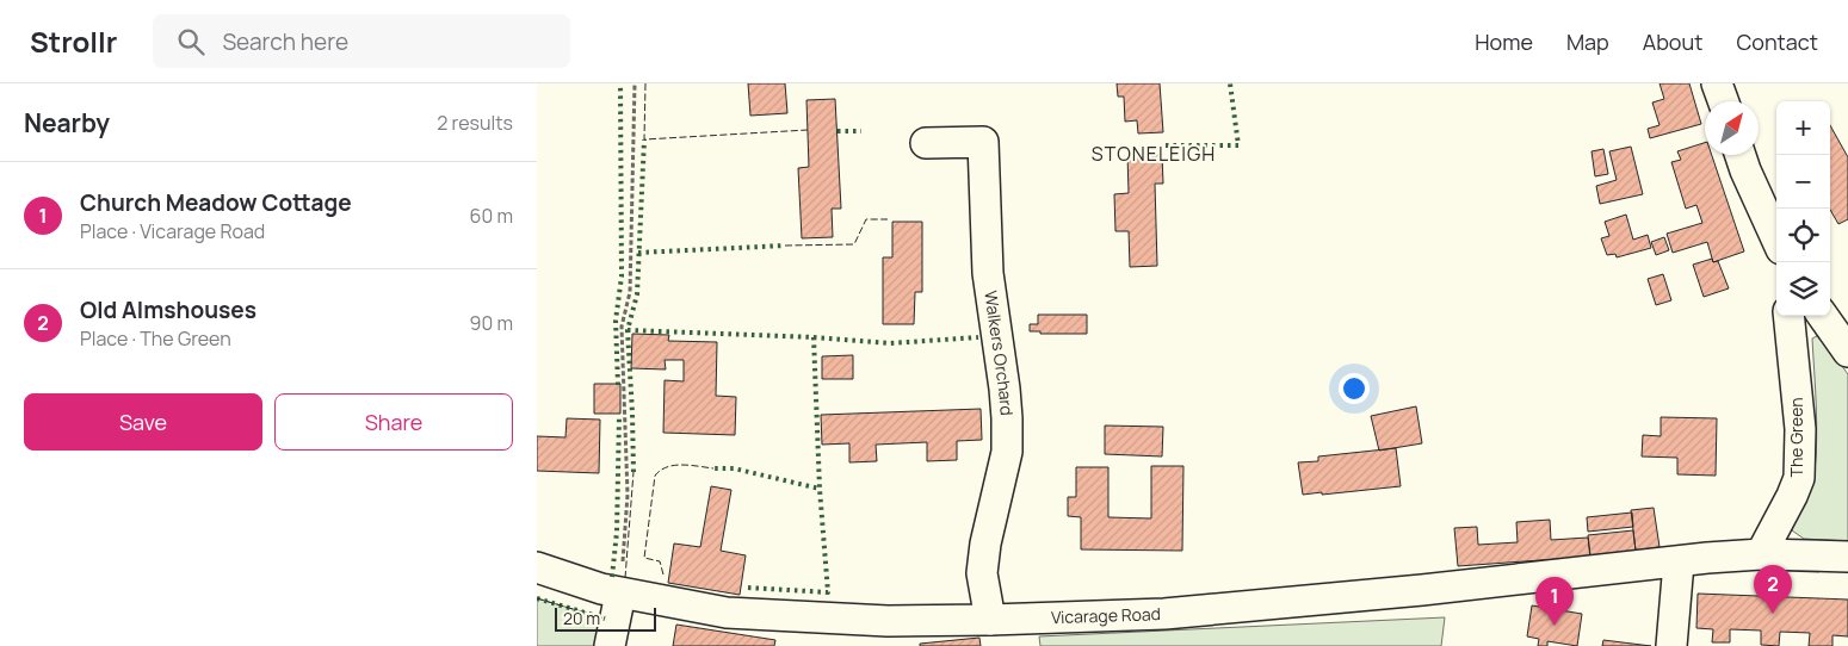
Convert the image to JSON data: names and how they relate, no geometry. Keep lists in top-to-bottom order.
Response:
{
  "streets": {
    "street": ["Walkers Orchard", "The Green", "Vicarage Road"]
  },
  "crossings": [
    ["Walkers Orchard", "Vicarage Road"]
  ],
  "districts": ["STONELEIGH"],
  "scale_bar": "20 m",
  "north": "top right",
  "page": {
    "header": "Strollr",
    "search": "Search here",
    "nav": [
      "Home",
      "Map",
      "About",
      "Contact"
    ],
    "heading": ["Nearby", "2 results"],
    "map_buttons": ["+", "−"],
    "list": [
      {
        "mark": "1",
        "name": "Church Meadow Cottage",
        "note": "Place · Vicarage Road",
        "value": "60 m"
      },
      {
        "mark": "2",
        "name": "Old Almshouses",
        "note": "Place · The Green",
        "value": "90 m"
      }
    ],
    "buttons": ["Save", "Share"],
    "pins": ["2", "1"],
    "scale": "20 m"
  }
}
